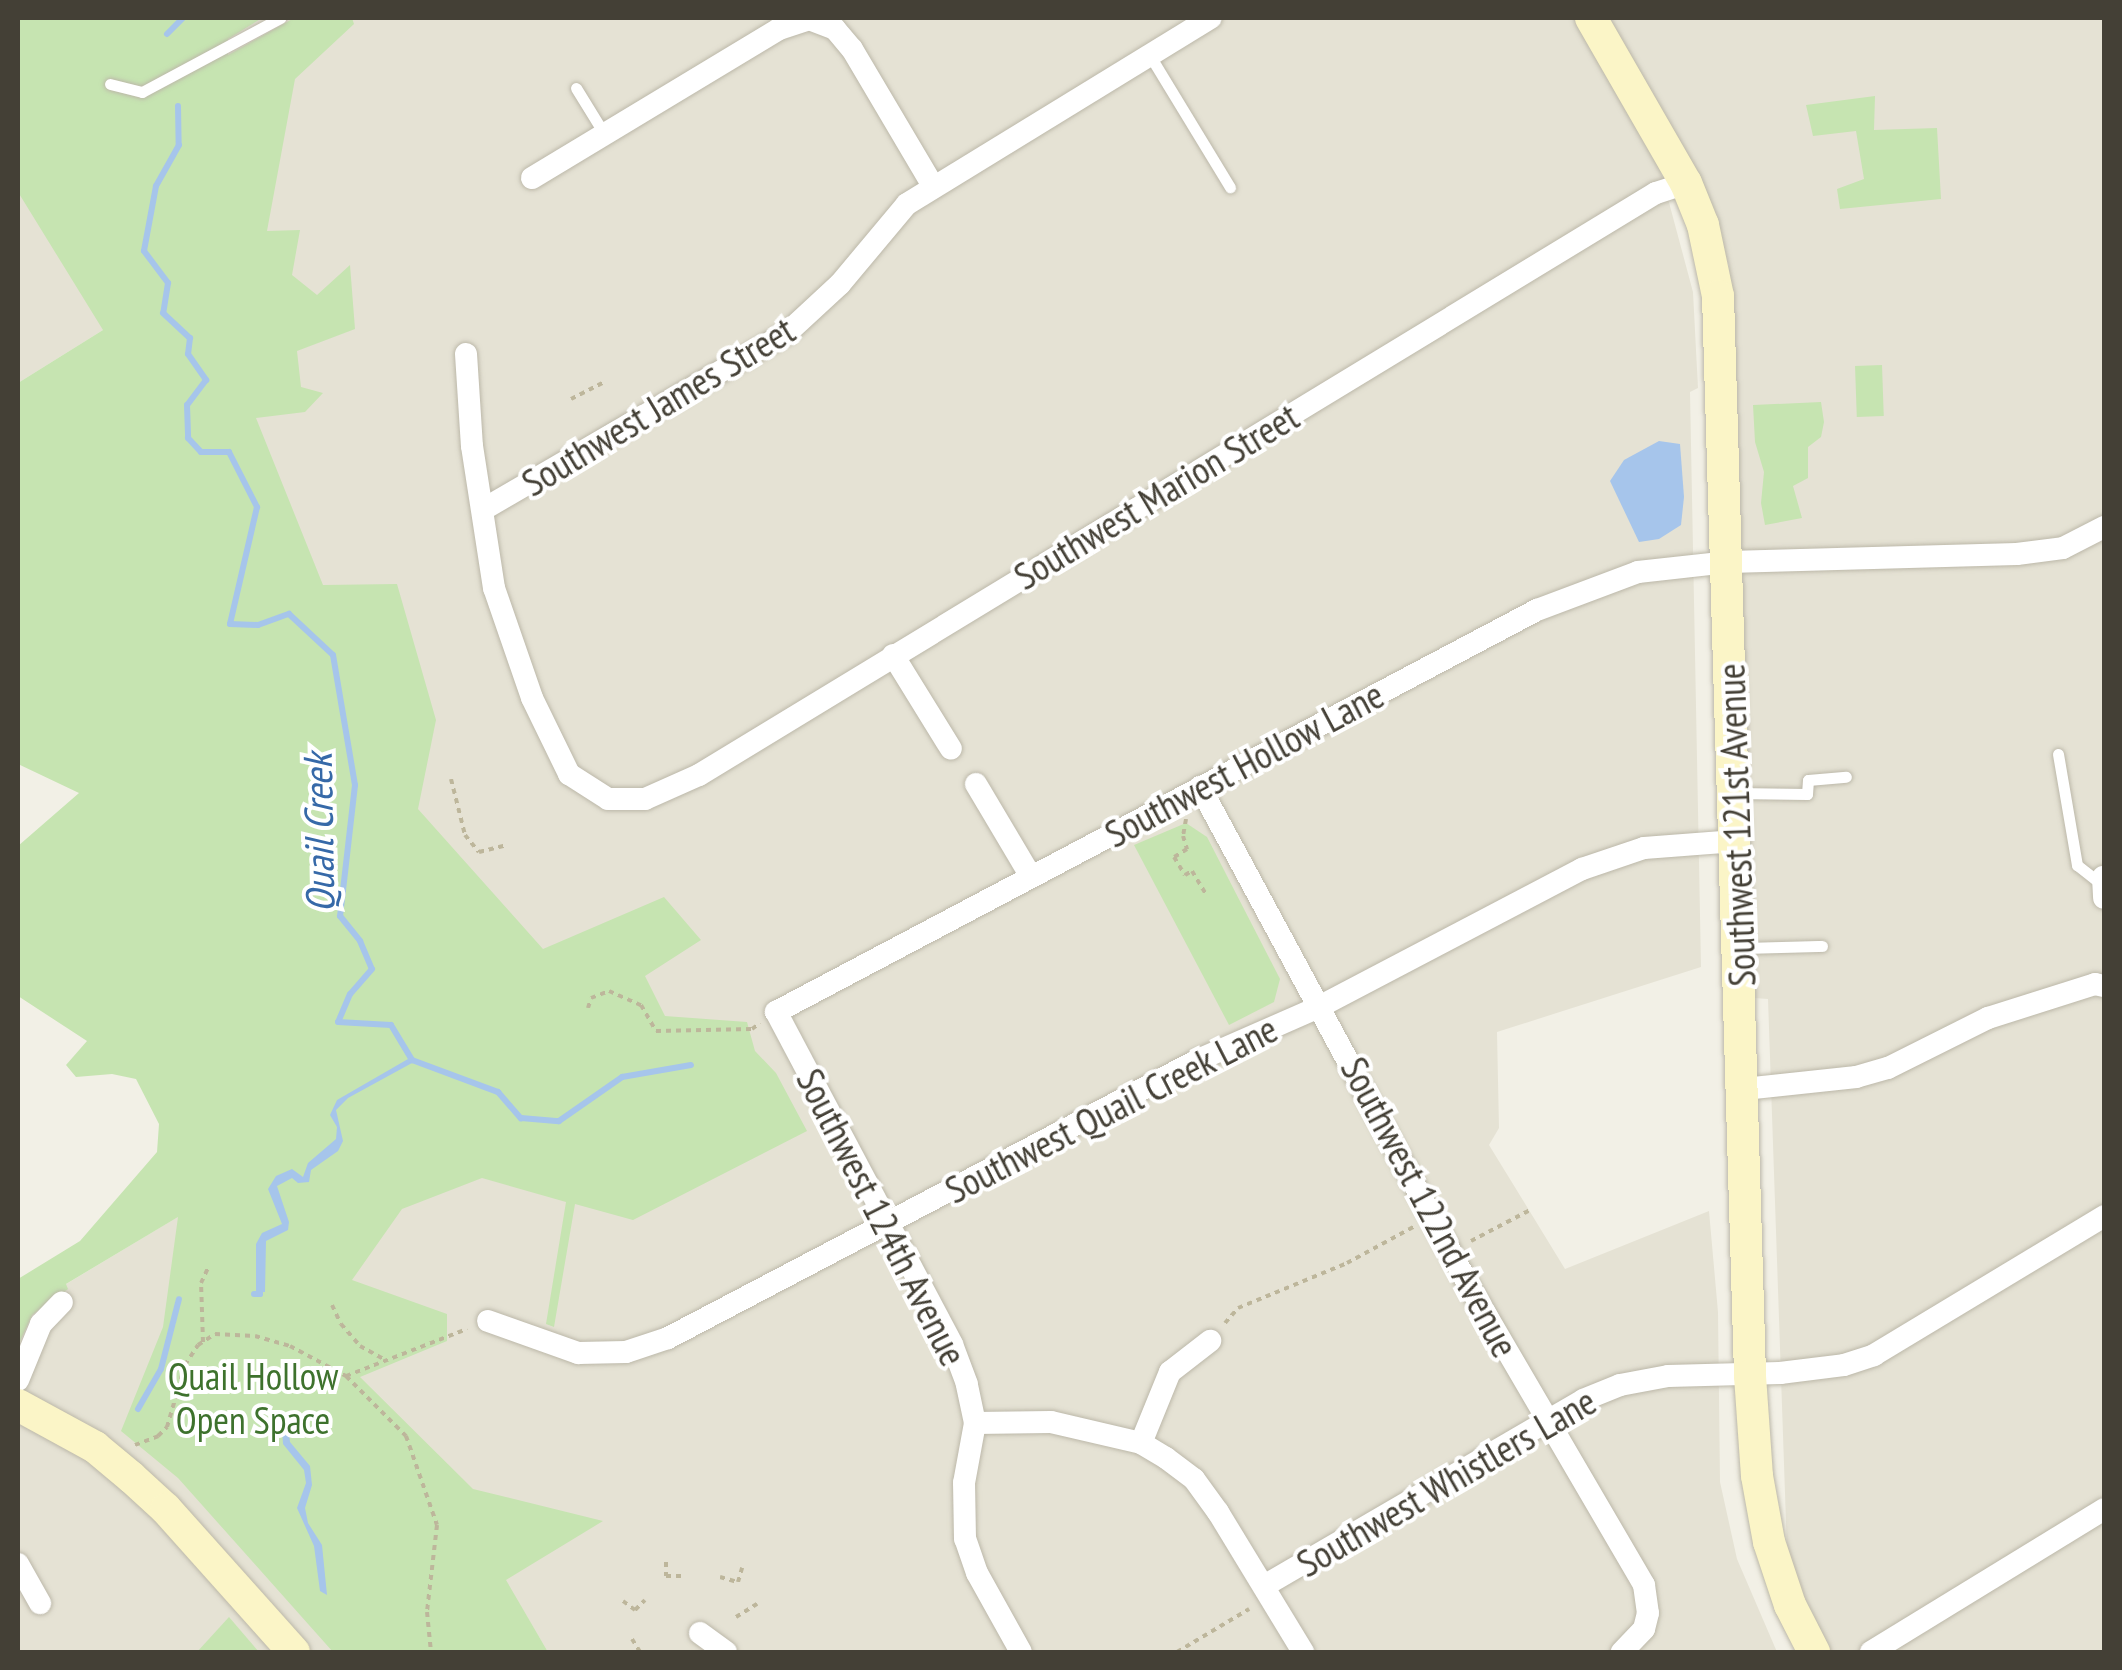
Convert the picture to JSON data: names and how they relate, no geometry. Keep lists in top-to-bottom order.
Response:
{
  "streets": {
    "main road": ["Southwest 121st Avenue"],
    "street": [
      "Southwest James Street",
      "Southwest Marion Street",
      "Southwest Hollow Lane",
      "Southwest Quail Creek Lane",
      "Southwest 122nd Avenue",
      "Southwest 124th Avenue",
      "Southwest Whistlers Lane"
    ]
  },
  "crossings": [
    ["Southwest James Street", "Southwest Marion Street"],
    ["Southwest Marion Street", "Southwest 121st Avenue"],
    ["Southwest Hollow Lane", "Southwest 121st Avenue"],
    ["Southwest Hollow Lane", "Southwest 122nd Avenue"],
    ["Southwest Hollow Lane", "Southwest 124th Avenue"],
    ["Southwest 121st Avenue", "Southwest Quail Creek Lane"],
    ["Southwest 121st Avenue", "Southwest Whistlers Lane"],
    ["Southwest Quail Creek Lane", "Southwest 122nd Avenue"],
    ["Southwest Quail Creek Lane", "Southwest 124th Avenue"],
    ["Southwest 122nd Avenue", "Southwest Whistlers Lane"]
  ],
  "water": ["Quail Creek"],
  "parks": ["Quail Hollow Open Space"]
}
